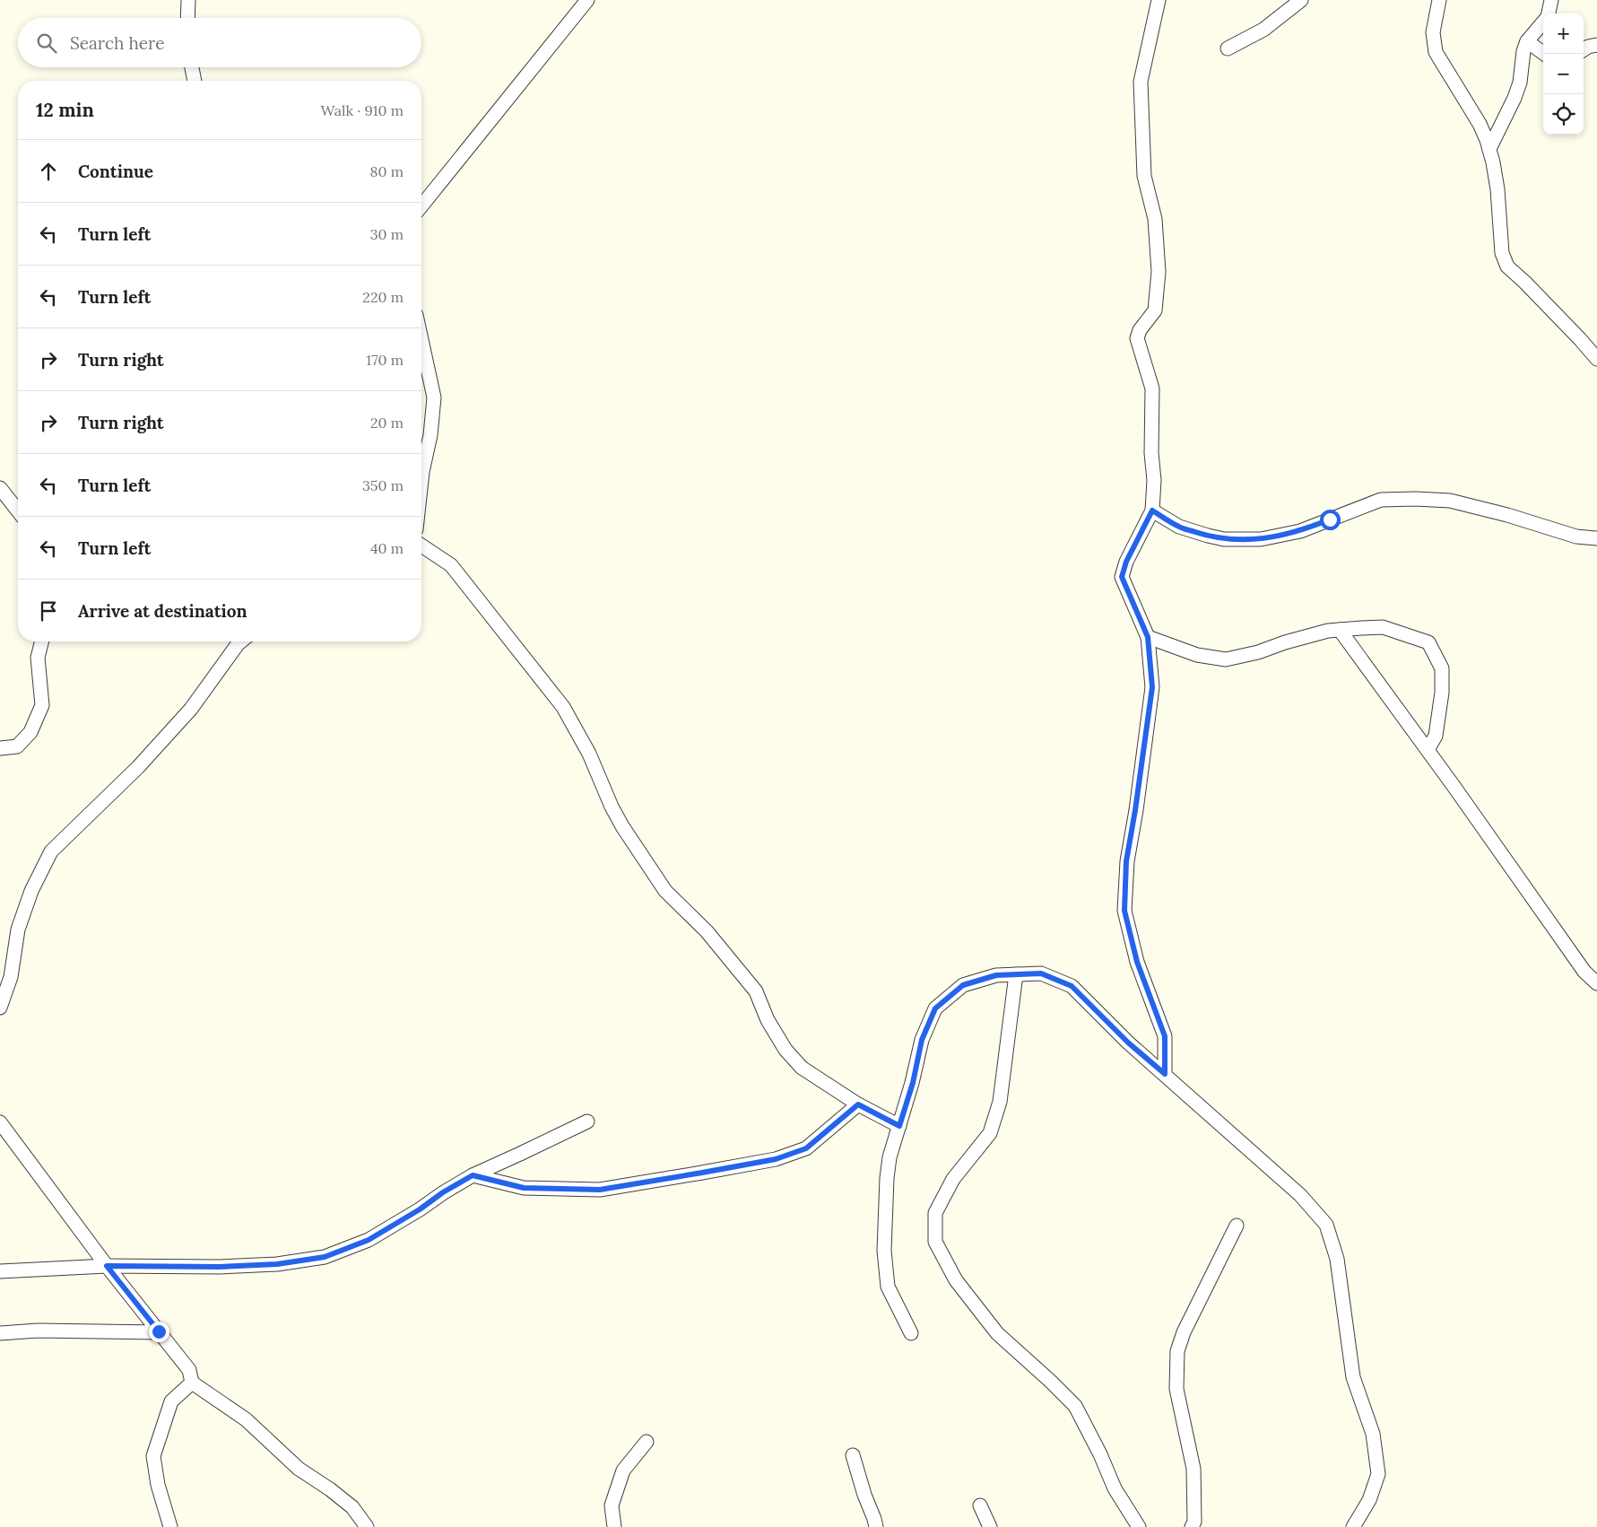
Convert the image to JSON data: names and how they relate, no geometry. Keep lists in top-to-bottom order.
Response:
{
  "page": {
    "map_buttons": ["+", "−"],
    "search": "Search here",
    "heading": ["12 min", "Walk · 910 m"],
    "list": [
      ["Continue", "80 m"],
      ["Turn left", "30 m"],
      ["Turn left", "220 m"],
      ["Turn right", "170 m"],
      ["Turn right", "20 m"],
      ["Turn left", "350 m"],
      ["Turn left", "40 m"],
      "Arrive at destination"
    ]
  }
}
